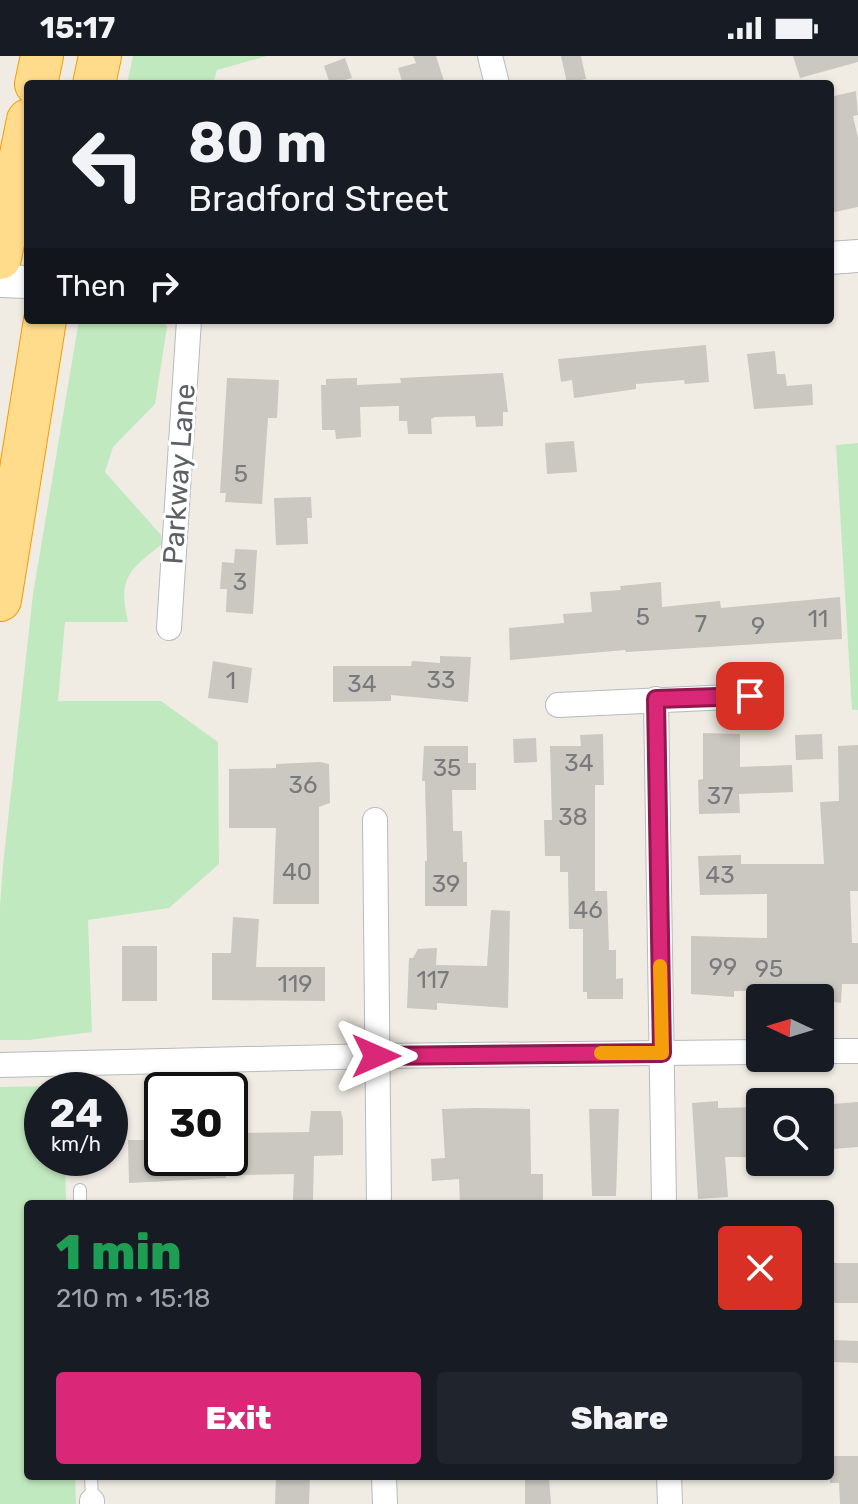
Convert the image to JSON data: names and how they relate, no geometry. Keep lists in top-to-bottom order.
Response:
{
  "streets": {
    "street": ["Parkway Lane"]
  },
  "house_numbers": [
    "5",
    "3",
    "5",
    "11",
    "7",
    "9",
    "33",
    "1",
    "34",
    "34",
    "35",
    "36",
    "37",
    "38",
    "40",
    "43",
    "39",
    "46",
    "99",
    "95",
    "117",
    "119"
  ],
  "north": "left",
  "page": {
    "status": "15:17",
    "turn": ["80 m", "Bradford Street"],
    "then": "Then",
    "speed": "24 km/h",
    "limit": "30",
    "heading": ["1 min", "210 m · 15:18"],
    "buttons": ["Exit", "Share"]
  }
}
